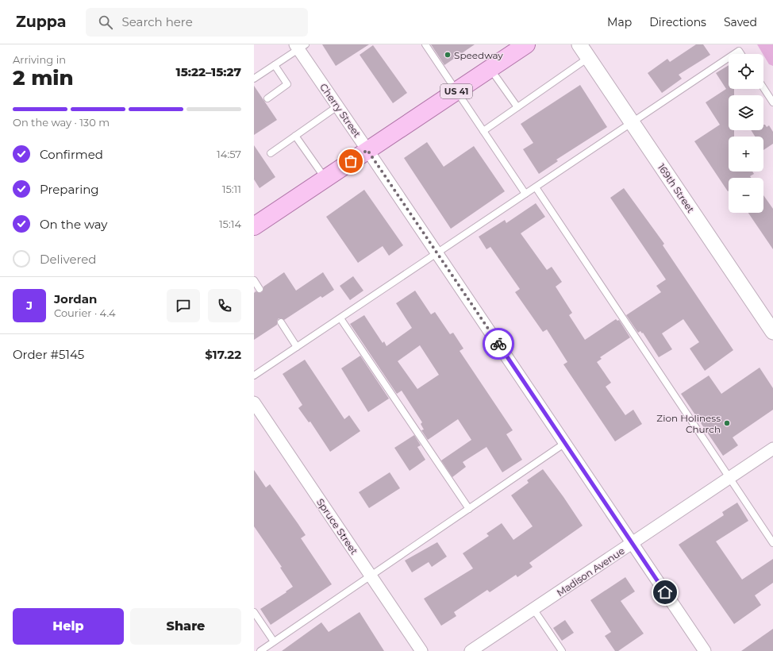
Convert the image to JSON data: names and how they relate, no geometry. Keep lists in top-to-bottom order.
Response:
{
  "streets": {
    "main road": ["US 41"],
    "street": [
      "Cherry Street",
      "169th Street",
      "Spruce Street",
      "Madison Avenue"
    ]
  },
  "crossings": [
    ["US 41", "Cherry Street"],
    ["Cherry Street", "Madison Avenue"]
  ],
  "places": ["Speedway", "Zion Holiness Church"],
  "page": {
    "header": "Zuppa",
    "search": "Search here",
    "nav": ["Map", "Directions", "Saved"],
    "heading": ["2 min", "Arriving in", "15:22–15:27"],
    "panel": [
      "Jordan",
      "Courier · 4.4",
      "Order #5145",
      "$17.22"
    ],
    "map_buttons": ["+", "−"],
    "bar": "On the way · 130 m",
    "list": [
      ["Confirmed", "14:57"],
      ["Preparing", "15:11"],
      ["On the way", "15:14"],
      "Delivered"
    ],
    "round": "J",
    "buttons": ["Help", "Share"]
  }
}
